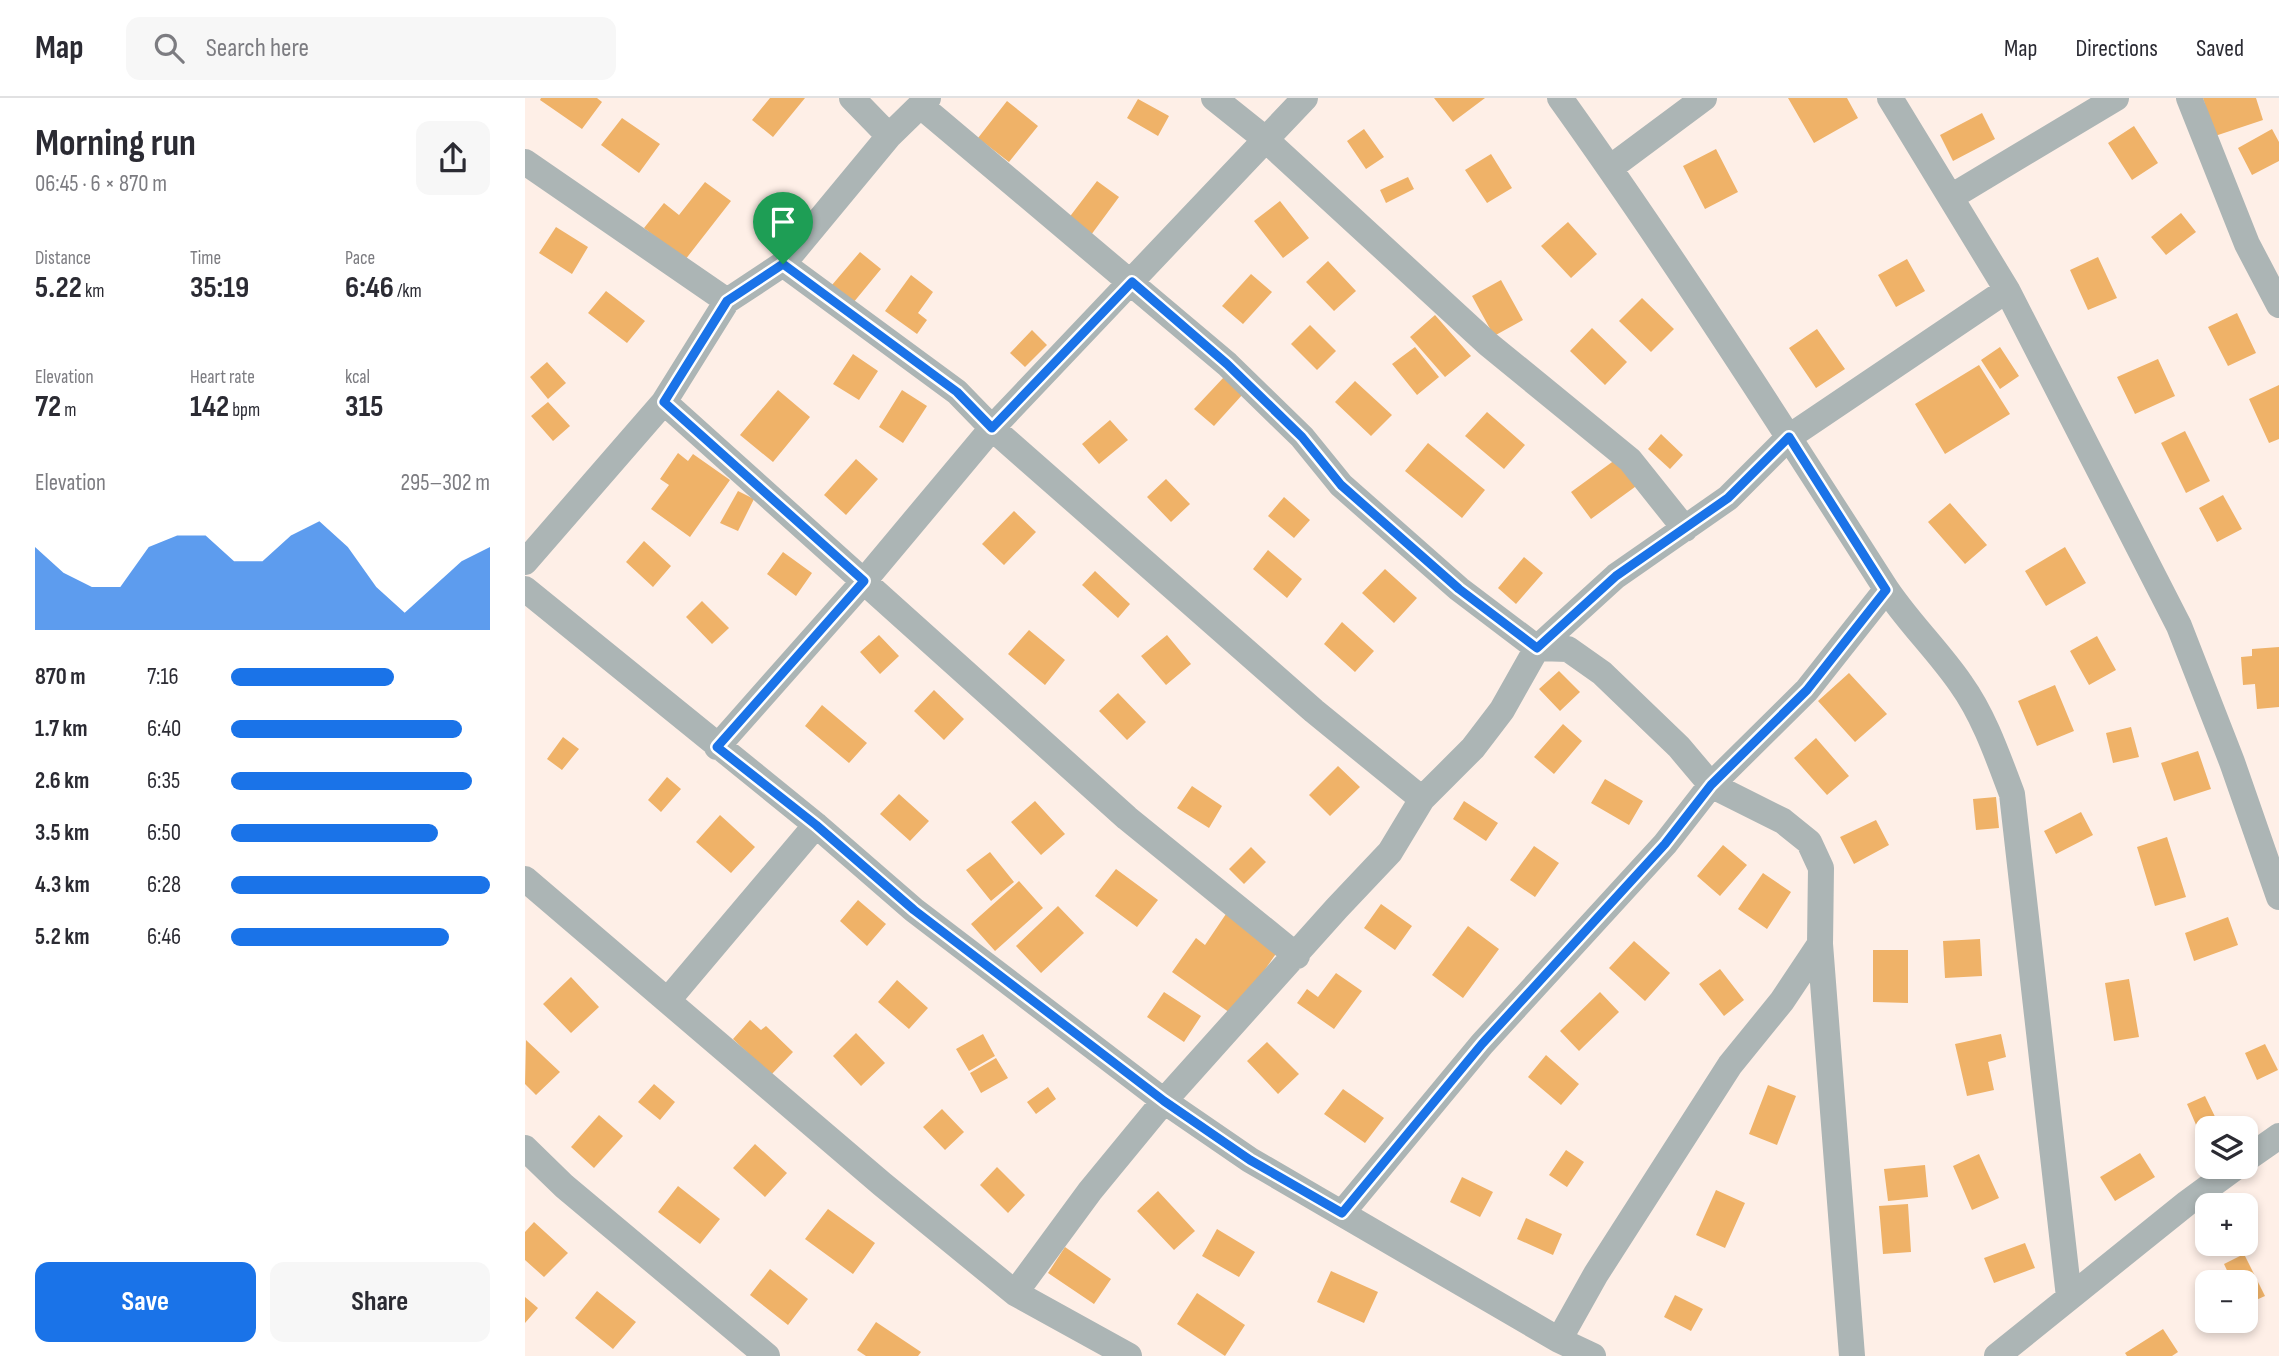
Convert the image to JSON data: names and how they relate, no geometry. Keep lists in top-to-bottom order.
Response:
{
  "page": {
    "header": "Map",
    "search": "Search here",
    "nav": ["Map", "Directions", "Saved"],
    "heading": ["Morning run", "06:45 · 6 × 870 m"],
    "stats": [
      ["Distance", "5.22 km"],
      ["Time", "35:19"],
      ["Pace", "6:46 /km"],
      ["Elevation", "72 m"],
      ["Heart rate", "142 bpm"],
      ["kcal", "315"]
    ],
    "chart": ["Elevation", "295–302 m"],
    "list": [
      {
        "name": "870 m",
        "note": "7:16"
      },
      {
        "name": "1.7 km",
        "note": "6:40"
      },
      {
        "name": "2.6 km",
        "note": "6:35"
      },
      {
        "name": "3.5 km",
        "note": "6:50"
      },
      {
        "name": "4.3 km",
        "note": "6:28"
      },
      {
        "name": "5.2 km",
        "note": "6:46"
      }
    ],
    "map_buttons": ["+", "−"],
    "buttons": ["Save", "Share"]
  }
}
